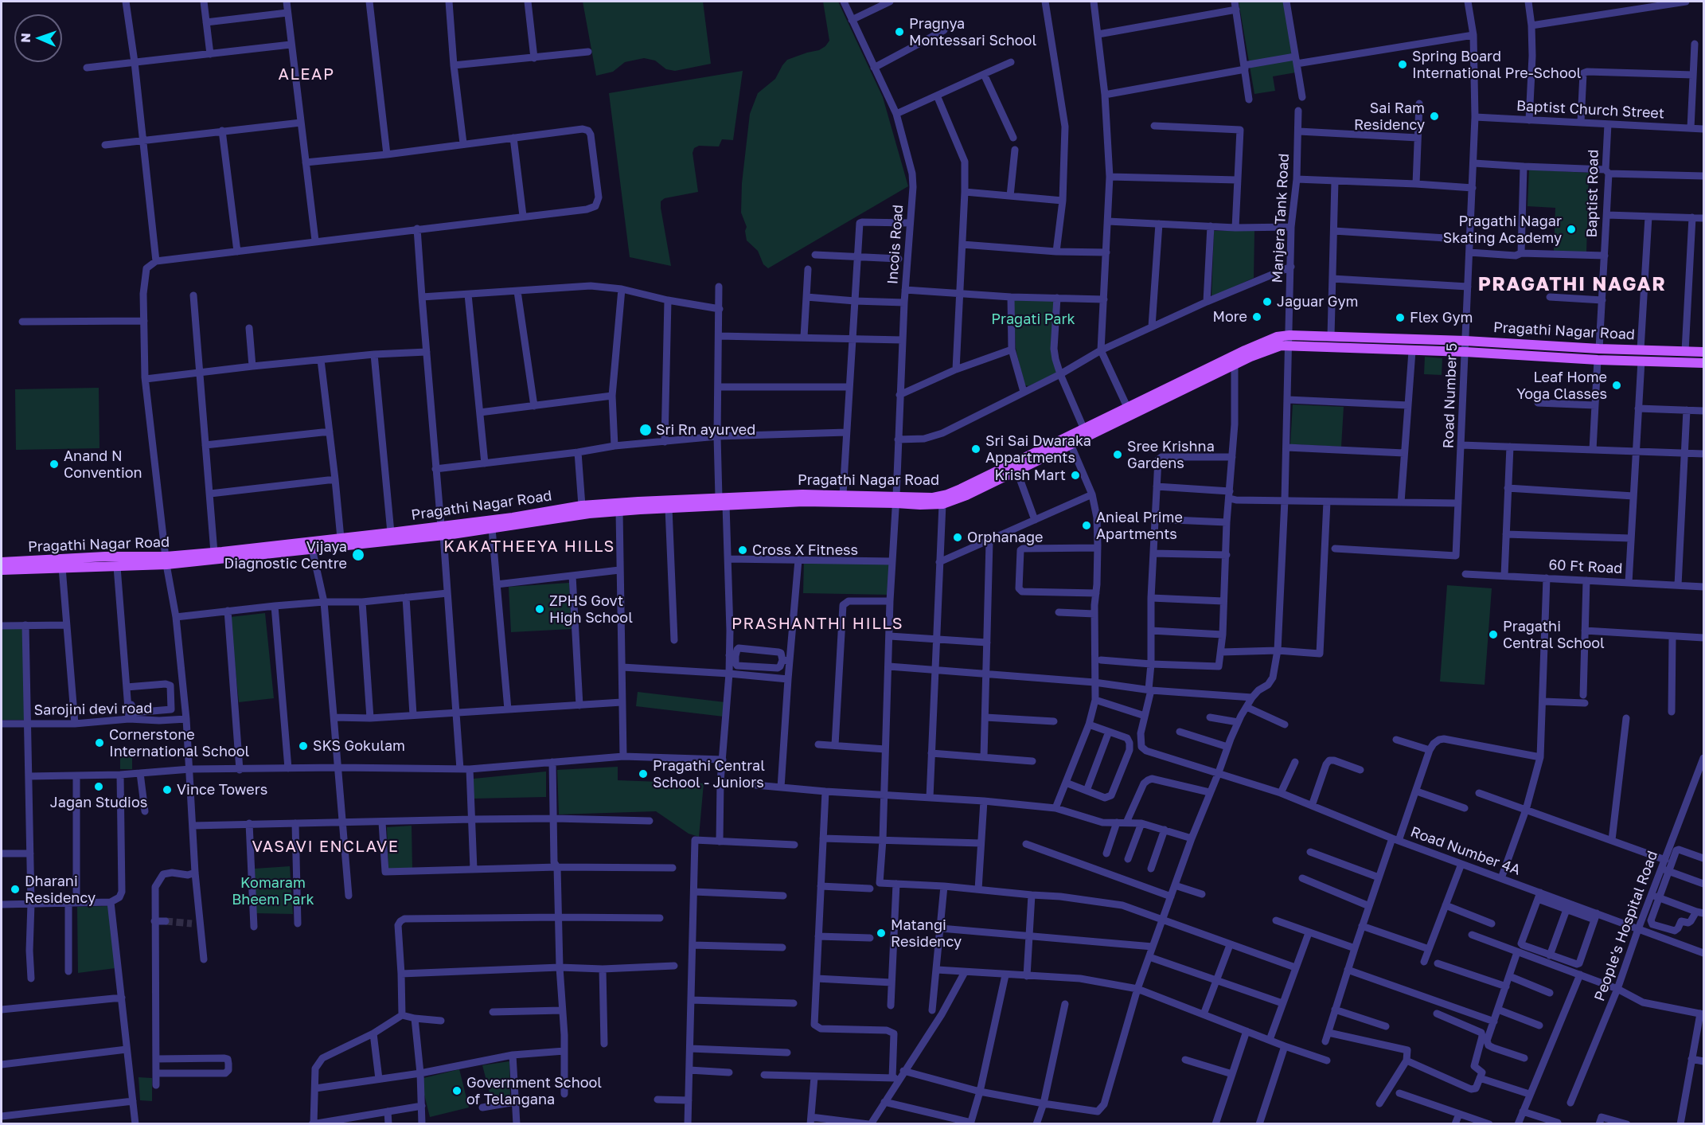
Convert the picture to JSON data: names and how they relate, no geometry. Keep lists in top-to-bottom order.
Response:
{
  "streets": {
    "main road": ["Pragathi Nagar Road"],
    "street": [
      "Baptist Church Street",
      "Baptist Road",
      "Manjera Tank Road",
      "Incois Road",
      "Road Number 5",
      "60 Ft Road",
      "Sarojini devi road",
      "Road Number 4A",
      "People's Hospital Road"
    ]
  },
  "crossings": [
    ["Baptist Church Street", "Baptist Road"],
    ["Baptist Church Street", "Road Number 5"],
    ["Baptist Road", "Pragathi Nagar Road"],
    ["Manjera Tank Road", "Pragathi Nagar Road"],
    ["Manjera Tank Road", "Road Number 4A"],
    ["Incois Road", "Pragathi Nagar Road"],
    ["Pragathi Nagar Road", "Road Number 5"],
    ["Road Number 4A", "People's Hospital Road"]
  ],
  "districts": [
    "ALEAP",
    "PRAGATHI NAGAR",
    "KAKATHEEYA HILLS",
    "PRASHANTHI HILLS",
    "VASAVI ENCLAVE"
  ],
  "parks": ["Pragati Park", "Komaram Bheem Park"],
  "places": [
    "Pragnya Montessari School",
    "Spring Board International Pre-School",
    "Sai Ram Residency",
    "Pragathi Nagar Skating Academy",
    "Jaguar Gym",
    "More",
    "Flex Gym",
    "Leaf Home Yoga Classes",
    "Sri Rn ayurved",
    "Sri Sai Dwaraka Appartments",
    "Sree Krishna Gardens",
    "Anand N Convention",
    "Krish Mart",
    "Anieal Prime Apartments",
    "Orphanage",
    "Cross X Fitness",
    "Vijaya Diagnostic Centre",
    "ZPHS Govt High School",
    "Pragathi Central School",
    "Cornerstone International School",
    "SKS Gokulam",
    "Pragathi Central School - Juniors",
    "Jagan Studios",
    "Vince Towers",
    "Dharani Residency",
    "Matangi Residency",
    "Government School of Telangana"
  ],
  "north": "left"
}
